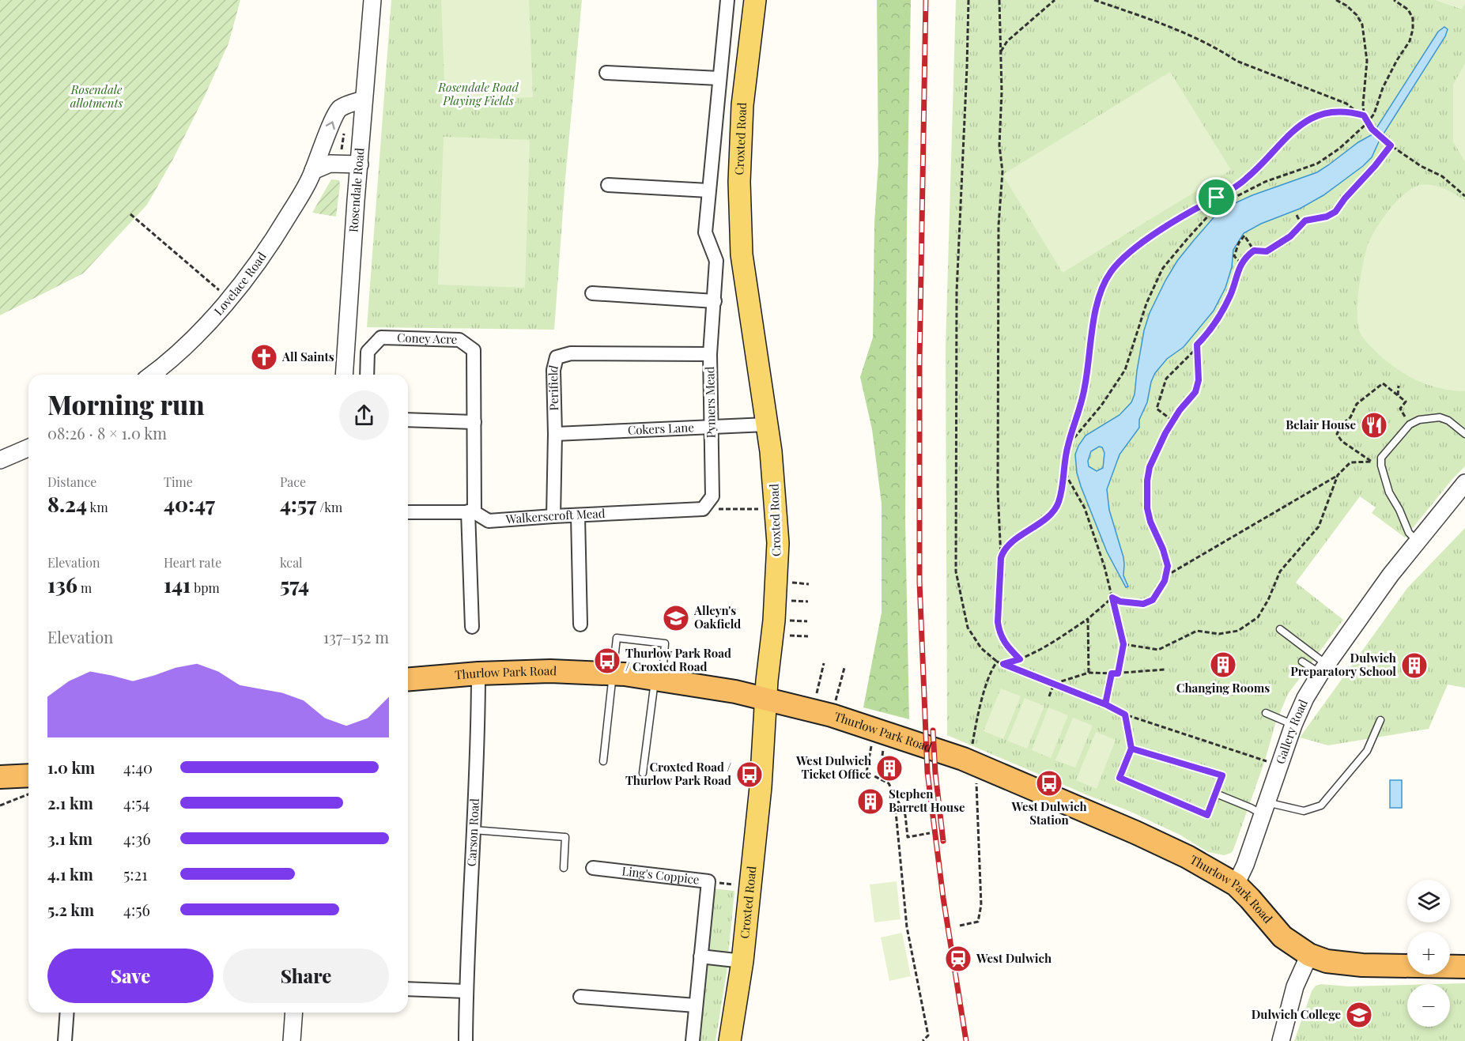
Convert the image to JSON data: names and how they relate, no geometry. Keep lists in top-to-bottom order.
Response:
{
  "streets": {
    "highway": ["Thurlow Park Road"],
    "main road": ["Croxted Road"],
    "street": [
      "Rosendale Road",
      "Lovelace Road",
      "Coney Acre",
      "Perifield",
      "Pymers Mead",
      "Cokers Lane",
      "Walkerscroft Mead",
      "Gallery Road",
      "Carson Road",
      "Ling's Coppice"
    ]
  },
  "crossings": [
    ["Croxted Road", "Cokers Lane"],
    ["Croxted Road", "Thurlow Park Road"],
    ["Rosendale Road", "Lovelace Road"],
    ["Coney Acre", "Walkerscroft Mead"],
    ["Perifield", "Pymers Mead"],
    ["Perifield", "Cokers Lane"],
    ["Perifield", "Walkerscroft Mead"],
    ["Pymers Mead", "Cokers Lane"],
    ["Pymers Mead", "Walkerscroft Mead"],
    ["Thurlow Park Road", "Gallery Road"],
    ["Thurlow Park Road", "Carson Road"]
  ],
  "parks": ["Rosendale Road Playing Fields", "Rosendale allotments"],
  "places": {
    "church": ["All Saints"],
    "restaurant": ["Belair House"],
    "school or university": ["Alleyn's Oakfield", "Dulwich College"],
    "bus stop": ["Thurlow Park Road / Croxted Road", "Croxted Road / Thurlow Park Road", "West Dulwich Station"],
    "building": [
      "Changing Rooms",
      "Dulwich Preparatory School",
      "West Dulwich Ticket Office",
      "Stephen Barrett House"
    ],
    "station": ["West Dulwich"]
  },
  "page": {
    "heading": ["Morning run", "08:26 · 8 × 1.0 km"],
    "stats": [
      ["Distance", "8.24 km"],
      ["Time", "40:47"],
      ["Pace", "4:57 /km"],
      ["Elevation", "136 m"],
      ["Heart rate", "141 bpm"],
      ["kcal", "574"]
    ],
    "chart": ["Elevation", "137–152 m"],
    "list": [
      {
        "name": "1.0 km",
        "note": "4:40"
      },
      {
        "name": "2.1 km",
        "note": "4:54"
      },
      {
        "name": "3.1 km",
        "note": "4:36"
      },
      {
        "name": "4.1 km",
        "note": "5:21"
      },
      {
        "name": "5.2 km",
        "note": "4:56"
      }
    ],
    "map_buttons": ["+", "−"],
    "buttons": ["Save", "Share"]
  }
}
